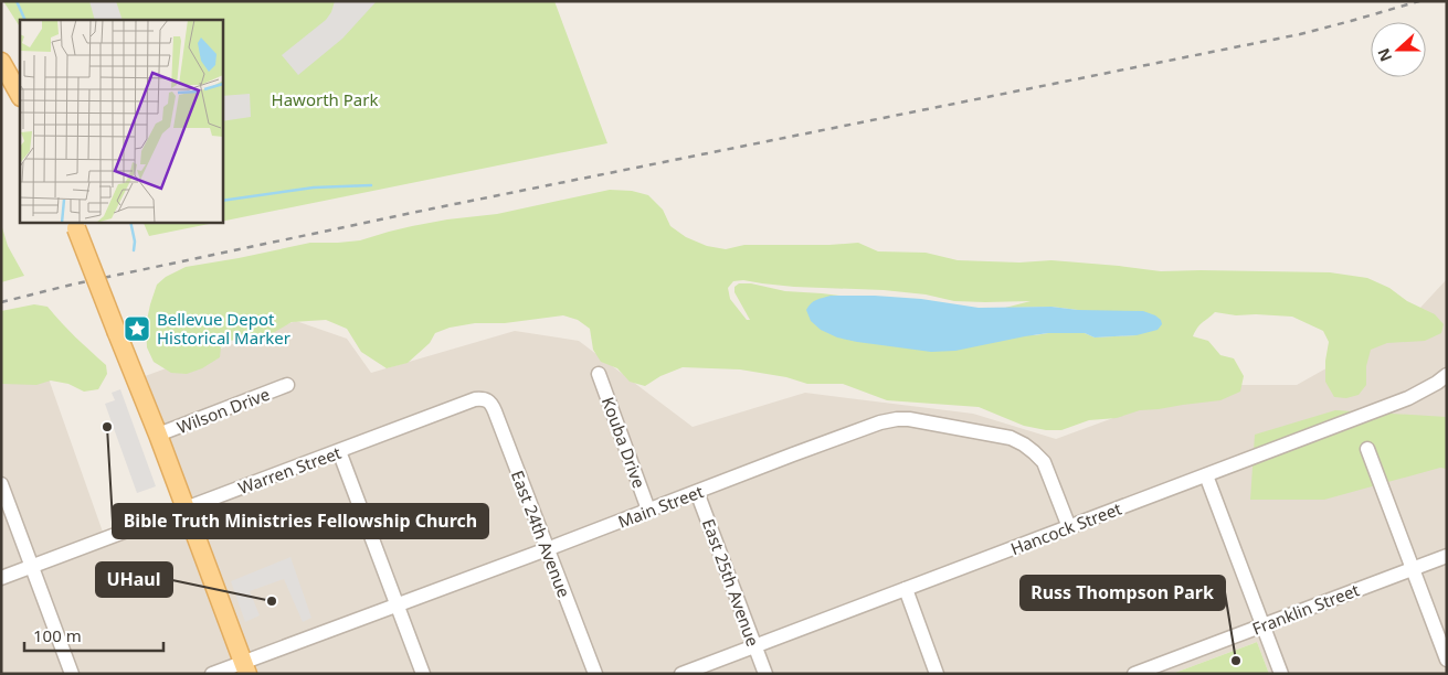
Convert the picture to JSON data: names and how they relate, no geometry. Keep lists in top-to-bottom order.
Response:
{
  "streets": {
    "street": [
      "Wilson Drive",
      "Kouba Drive",
      "Warren Street",
      "Main Street",
      "Hancock Street",
      "East 24th Avenue",
      "East 25th Avenue",
      "Franklin Street"
    ]
  },
  "crossings": [
    ["Kouba Drive", "Main Street"],
    ["Warren Street", "East 24th Avenue"],
    ["Main Street", "Hancock Street"],
    ["Main Street", "East 24th Avenue"],
    ["Main Street", "East 25th Avenue"],
    ["Hancock Street", "East 25th Avenue"]
  ],
  "parks": ["Haworth Park"],
  "places": {
    "place": ["Bellevue Depot Historical Marker"],
    "other": ["Bible Truth Ministries Fellowship Church", "UHaul", "Russ Thompson Park"]
  },
  "scale_bar": "100 m",
  "north": "left"
}
